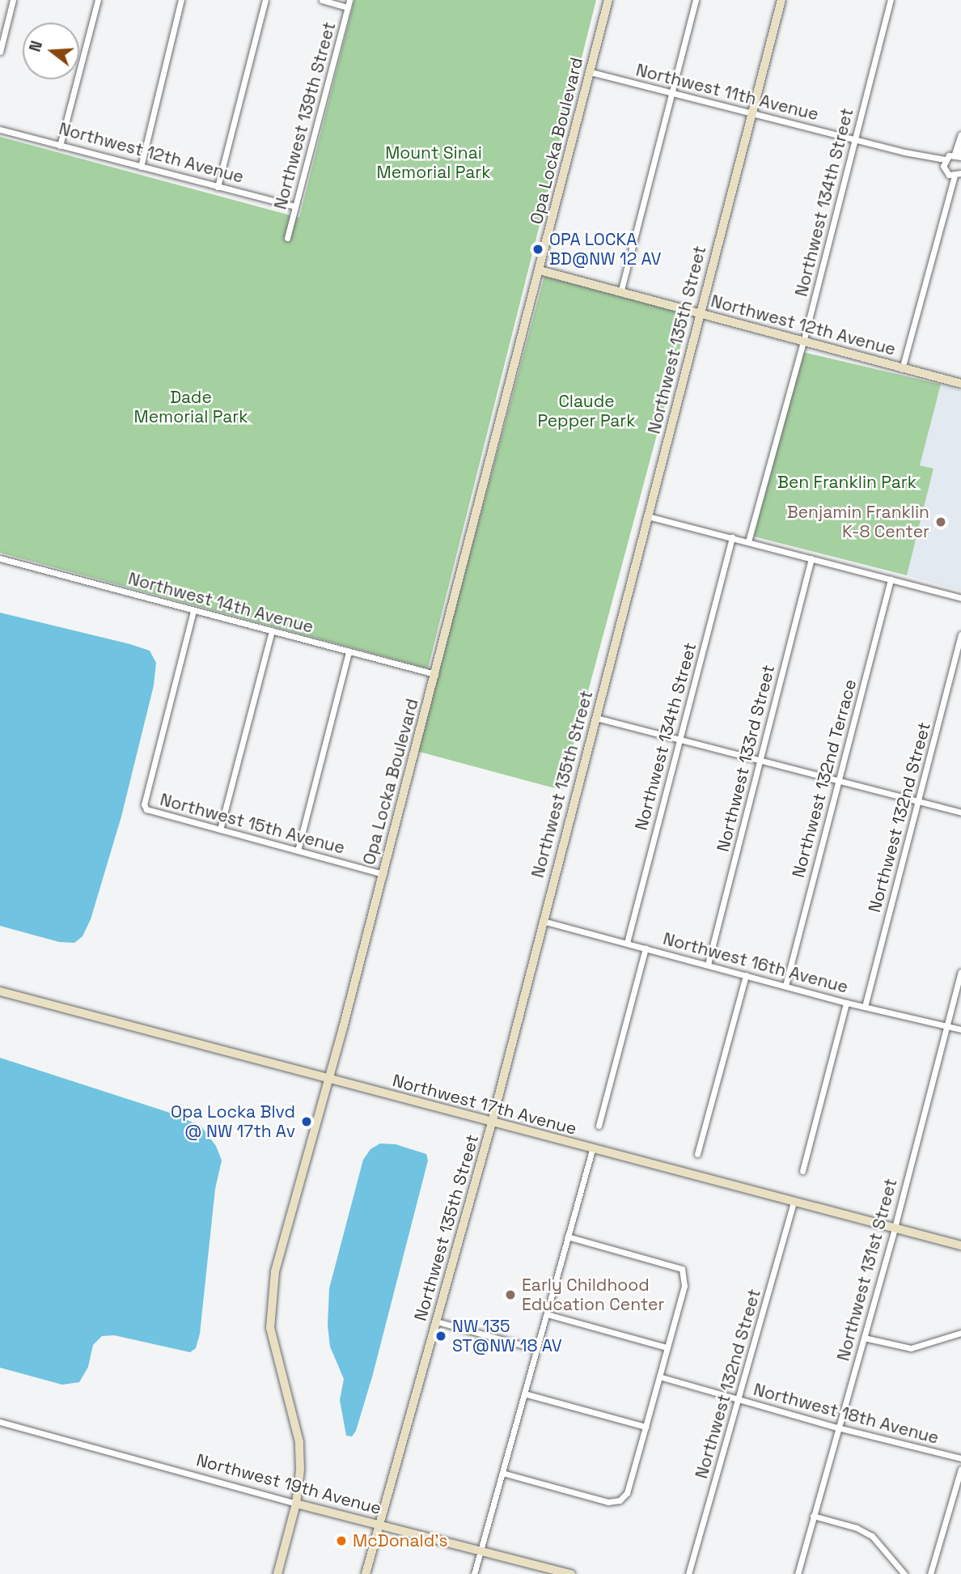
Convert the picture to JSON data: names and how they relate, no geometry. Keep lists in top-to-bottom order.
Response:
{
  "streets": {
    "main road": [
      "Opa Locka Boulevard",
      "Northwest 12th Avenue",
      "Northwest 135th Street",
      "Northwest 17th Avenue",
      "Northwest 19th Avenue"
    ],
    "street": [
      "Northwest 11th Avenue",
      "Northwest 139th Street",
      "Northwest 134th Street",
      "Northwest 14th Avenue",
      "Northwest 133rd Street",
      "Northwest 132nd Terrace",
      "Northwest 132nd Street",
      "Northwest 15th Avenue",
      "Northwest 16th Avenue",
      "Northwest 131st Street",
      "Northwest 18th Avenue"
    ]
  },
  "crossings": [
    ["Northwest 11th Avenue", "Opa Locka Boulevard"],
    ["Northwest 11th Avenue", "Northwest 134th Street"],
    ["Northwest 11th Avenue", "Northwest 135th Street"],
    ["Northwest 139th Street", "Northwest 12th Avenue"],
    ["Opa Locka Boulevard", "Northwest 12th Avenue"],
    ["Opa Locka Boulevard", "Northwest 14th Avenue"],
    ["Opa Locka Boulevard", "Northwest 15th Avenue"],
    ["Opa Locka Boulevard", "Northwest 17th Avenue"],
    ["Opa Locka Boulevard", "Northwest 19th Avenue"],
    ["Northwest 12th Avenue", "Northwest 134th Street"],
    ["Northwest 12th Avenue", "Northwest 135th Street"],
    ["Northwest 134th Street", "Northwest 16th Avenue"],
    ["Northwest 135th Street", "Northwest 16th Avenue"],
    ["Northwest 135th Street", "Northwest 17th Avenue"],
    ["Northwest 135th Street", "Northwest 19th Avenue"],
    ["Northwest 14th Avenue", "Northwest 15th Avenue"],
    ["Northwest 133rd Street", "Northwest 16th Avenue"],
    ["Northwest 132nd Terrace", "Northwest 16th Avenue"],
    ["Northwest 132nd Street", "Northwest 16th Avenue"],
    ["Northwest 132nd Street", "Northwest 17th Avenue"],
    ["Northwest 132nd Street", "Northwest 18th Avenue"],
    ["Northwest 16th Avenue", "Northwest 131st Street"],
    ["Northwest 17th Avenue", "Northwest 131st Street"],
    ["Northwest 131st Street", "Northwest 18th Avenue"]
  ],
  "parks": [
    "Mount Sinai Memorial Park",
    "Dade Memorial Park",
    "Claude Pepper Park",
    "Ben Franklin Park"
  ],
  "places": [
    "OPA LOCKA BD@NW 12 AV",
    "Benjamin Franklin K-8 Center",
    "Opa Locka Blvd @ NW 17th Av",
    "Early Childhood Education Center",
    "NW 135 ST@NW 18 AV",
    "McDonald's"
  ],
  "north": "left"
}
